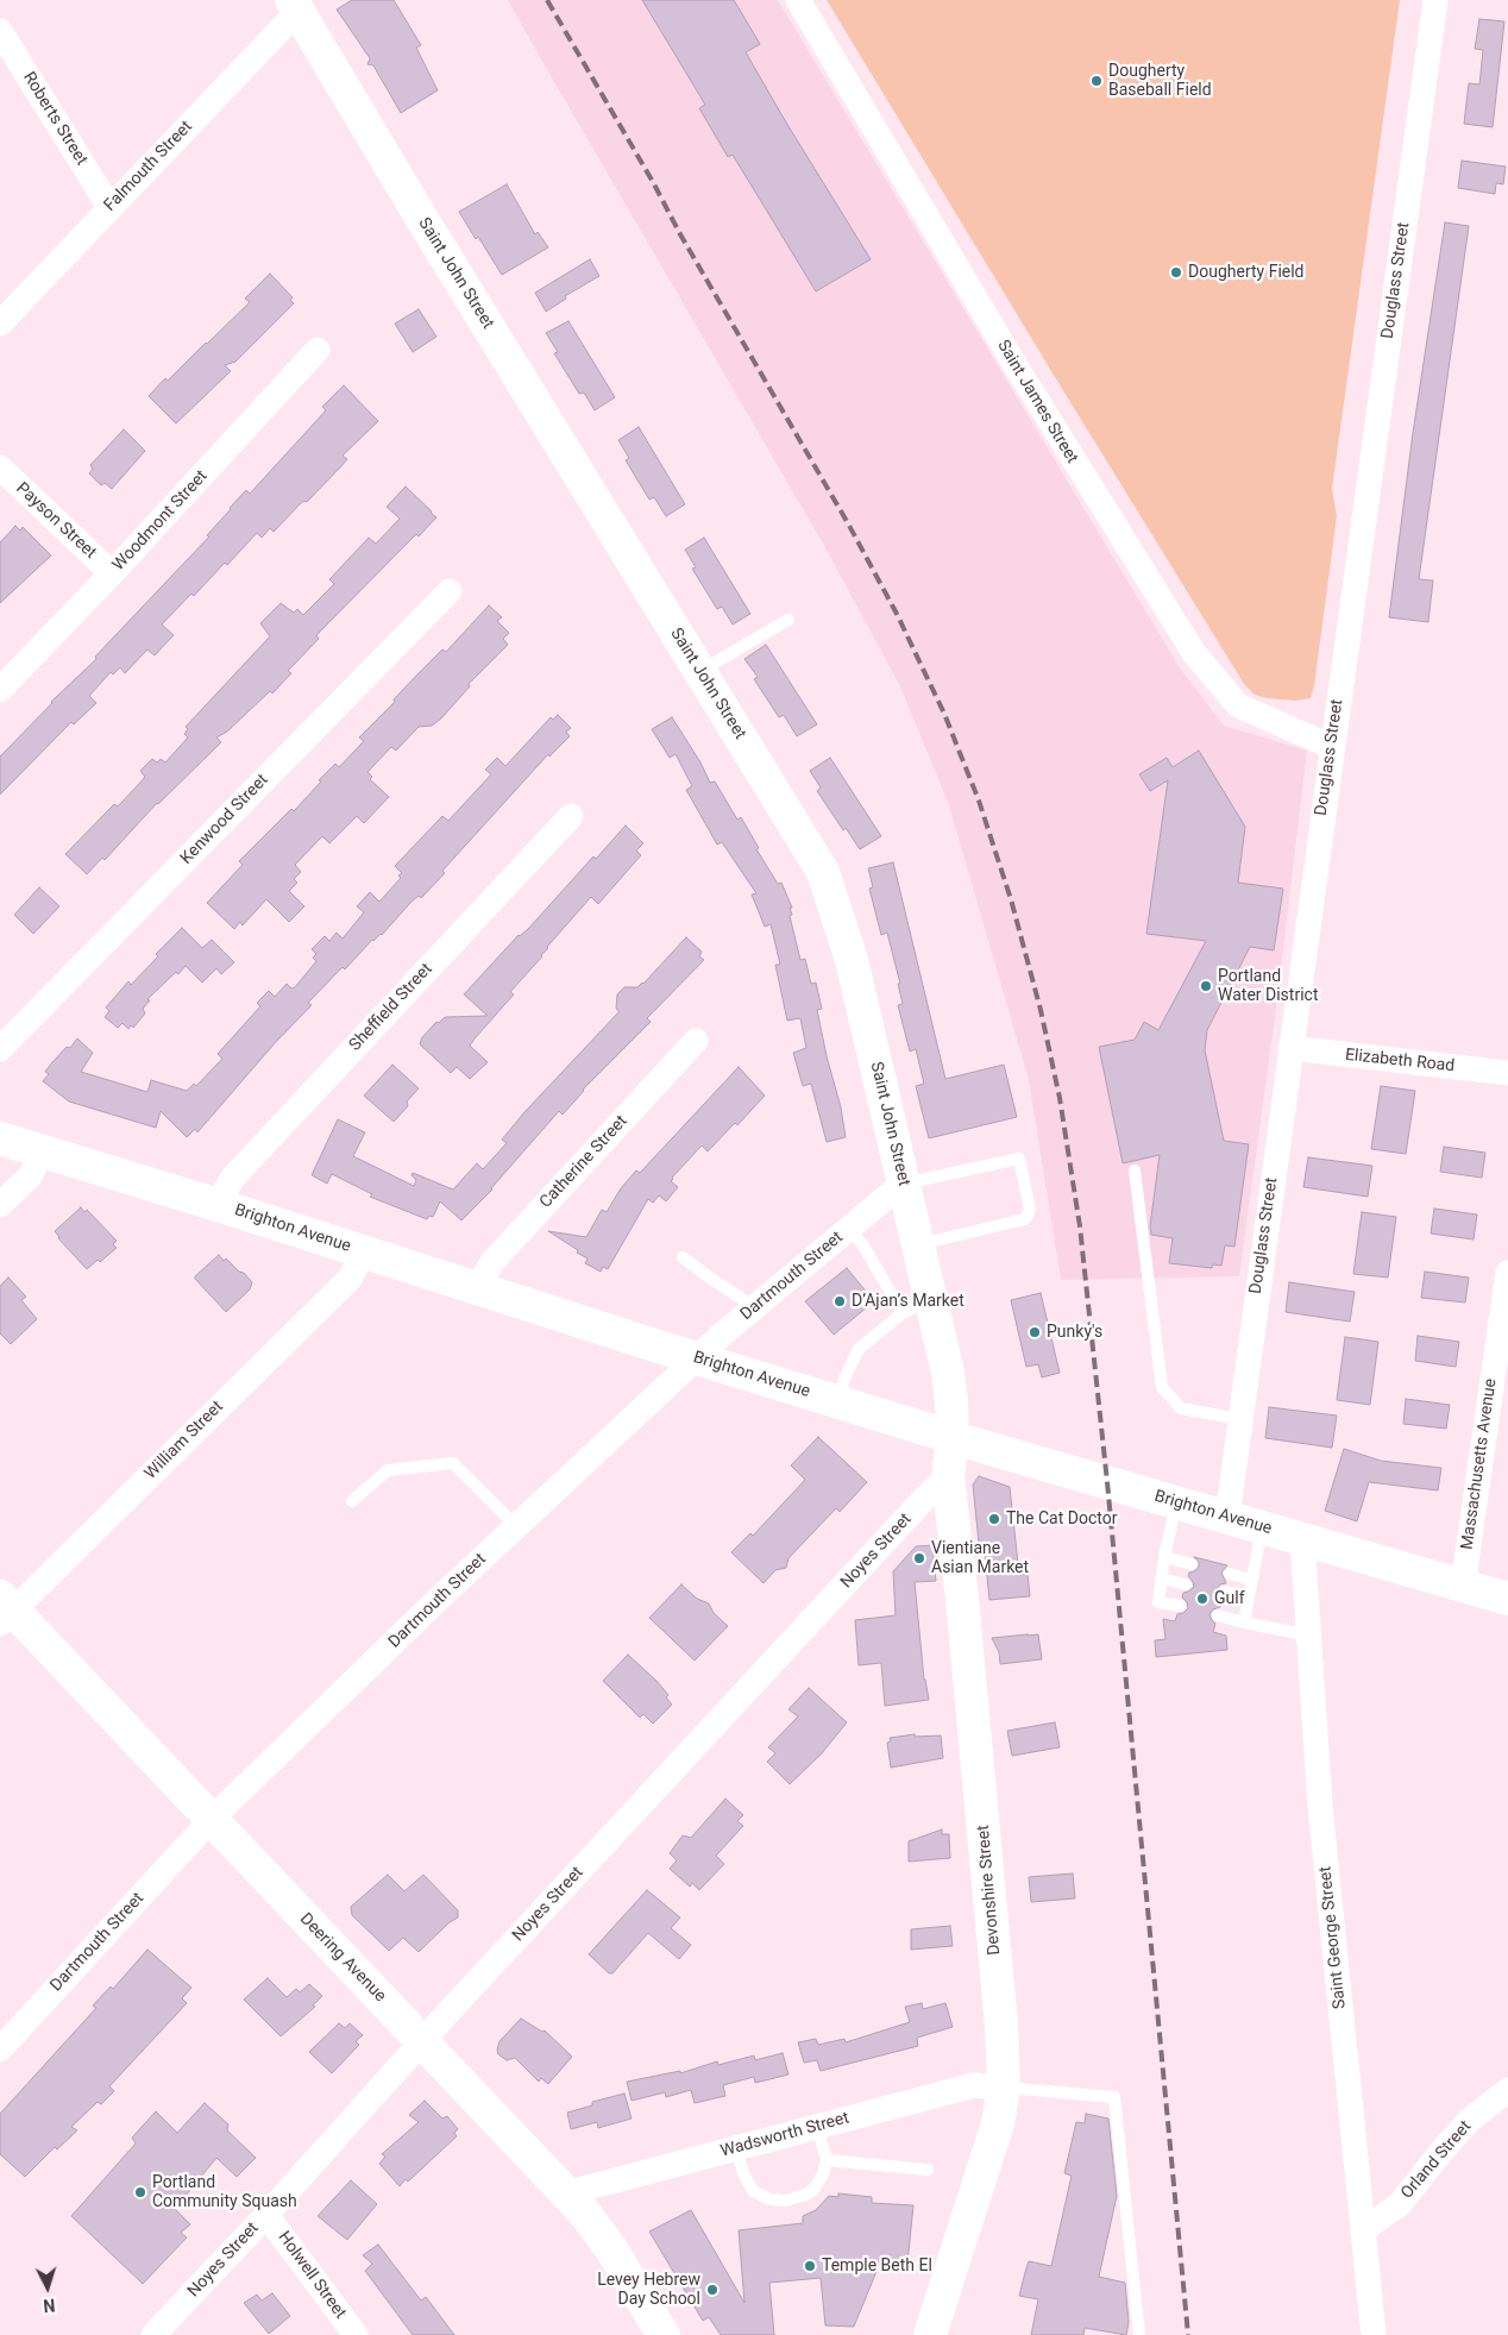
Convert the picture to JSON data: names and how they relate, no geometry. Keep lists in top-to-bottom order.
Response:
{
  "streets": {
    "main road": [
      "Saint John Street",
      "Brighton Avenue",
      "Devonshire Street",
      "Deering Avenue"
    ],
    "street": [
      "Roberts Street",
      "Falmouth Street",
      "Douglass Street",
      "Saint James Street",
      "Payson Street",
      "Woodmont Street",
      "Kenwood Street",
      "Sheffield Street",
      "Elizabeth Road",
      "Catherine Street",
      "Dartmouth Street",
      "William Street",
      "Massachusetts Avenue",
      "Noyes Street",
      "Saint George Street",
      "Wadsworth Street",
      "Orland Street",
      "Holwell Street"
    ]
  },
  "crossings": [
    ["Roberts Street", "Falmouth Street"],
    ["Falmouth Street", "Saint John Street"],
    ["Saint John Street", "Brighton Avenue"],
    ["Saint John Street", "Dartmouth Street"],
    ["Saint John Street", "Devonshire Street"],
    ["Douglass Street", "Saint James Street"],
    ["Douglass Street", "Elizabeth Road"],
    ["Douglass Street", "Brighton Avenue"],
    ["Payson Street", "Woodmont Street"],
    ["Sheffield Street", "Brighton Avenue"],
    ["Catherine Street", "Brighton Avenue"],
    ["Brighton Avenue", "Dartmouth Street"],
    ["Brighton Avenue", "William Street"],
    ["Brighton Avenue", "Massachusetts Avenue"],
    ["Brighton Avenue", "Devonshire Street"],
    ["Brighton Avenue", "Saint George Street"],
    ["Dartmouth Street", "Deering Avenue"],
    ["William Street", "Deering Avenue"],
    ["Noyes Street", "Devonshire Street"],
    ["Noyes Street", "Deering Avenue"],
    ["Noyes Street", "Holwell Street"],
    ["Devonshire Street", "Wadsworth Street"],
    ["Saint George Street", "Orland Street"],
    ["Deering Avenue", "Wadsworth Street"]
  ],
  "places": [
    "Dougherty Baseball Field",
    "Dougherty Field",
    "Portland Water District",
    "D’Ajan’s Market",
    "Punky's",
    "The Cat Doctor",
    "Vientiane Asian Market",
    "Gulf",
    "Portland Community Squash",
    "Temple Beth El",
    "Levey Hebrew Day School"
  ],
  "north": "bottom"
}
